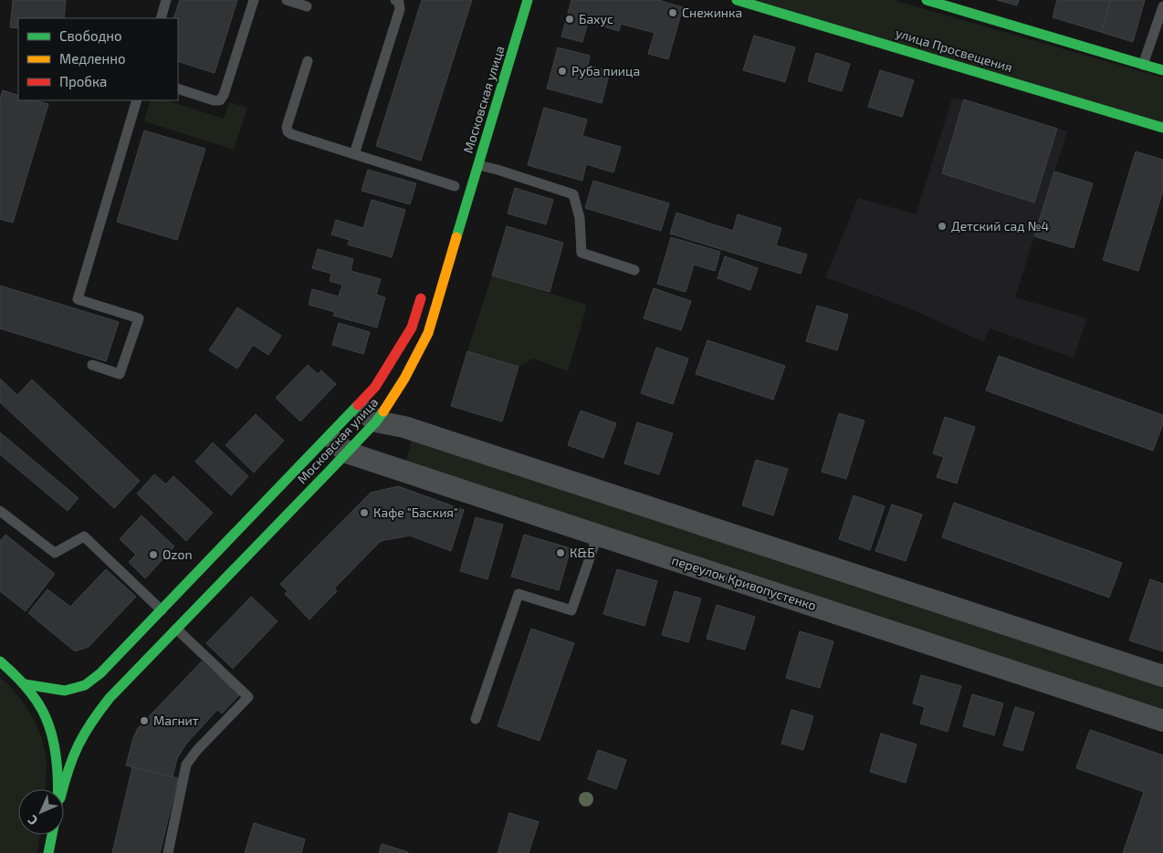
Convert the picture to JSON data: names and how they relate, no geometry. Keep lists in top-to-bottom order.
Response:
{
  "streets": {
    "main road": ["улица Просвещения", "Московская улица"],
    "street": ["переулок Кривопустенко"]
  },
  "crossings": [
    ["Московская улица", "переулок Кривопустенко"]
  ],
  "places": [
    "Снежинка",
    "Бахус",
    "Руба пиица",
    "Детский сад №4",
    "Кафе \"Баския\"",
    "К&Б",
    "Ozon",
    "Магнит"
  ],
  "legend": ["Свободно", "Медленно", "Пробка"],
  "north": "bottom left"
}
